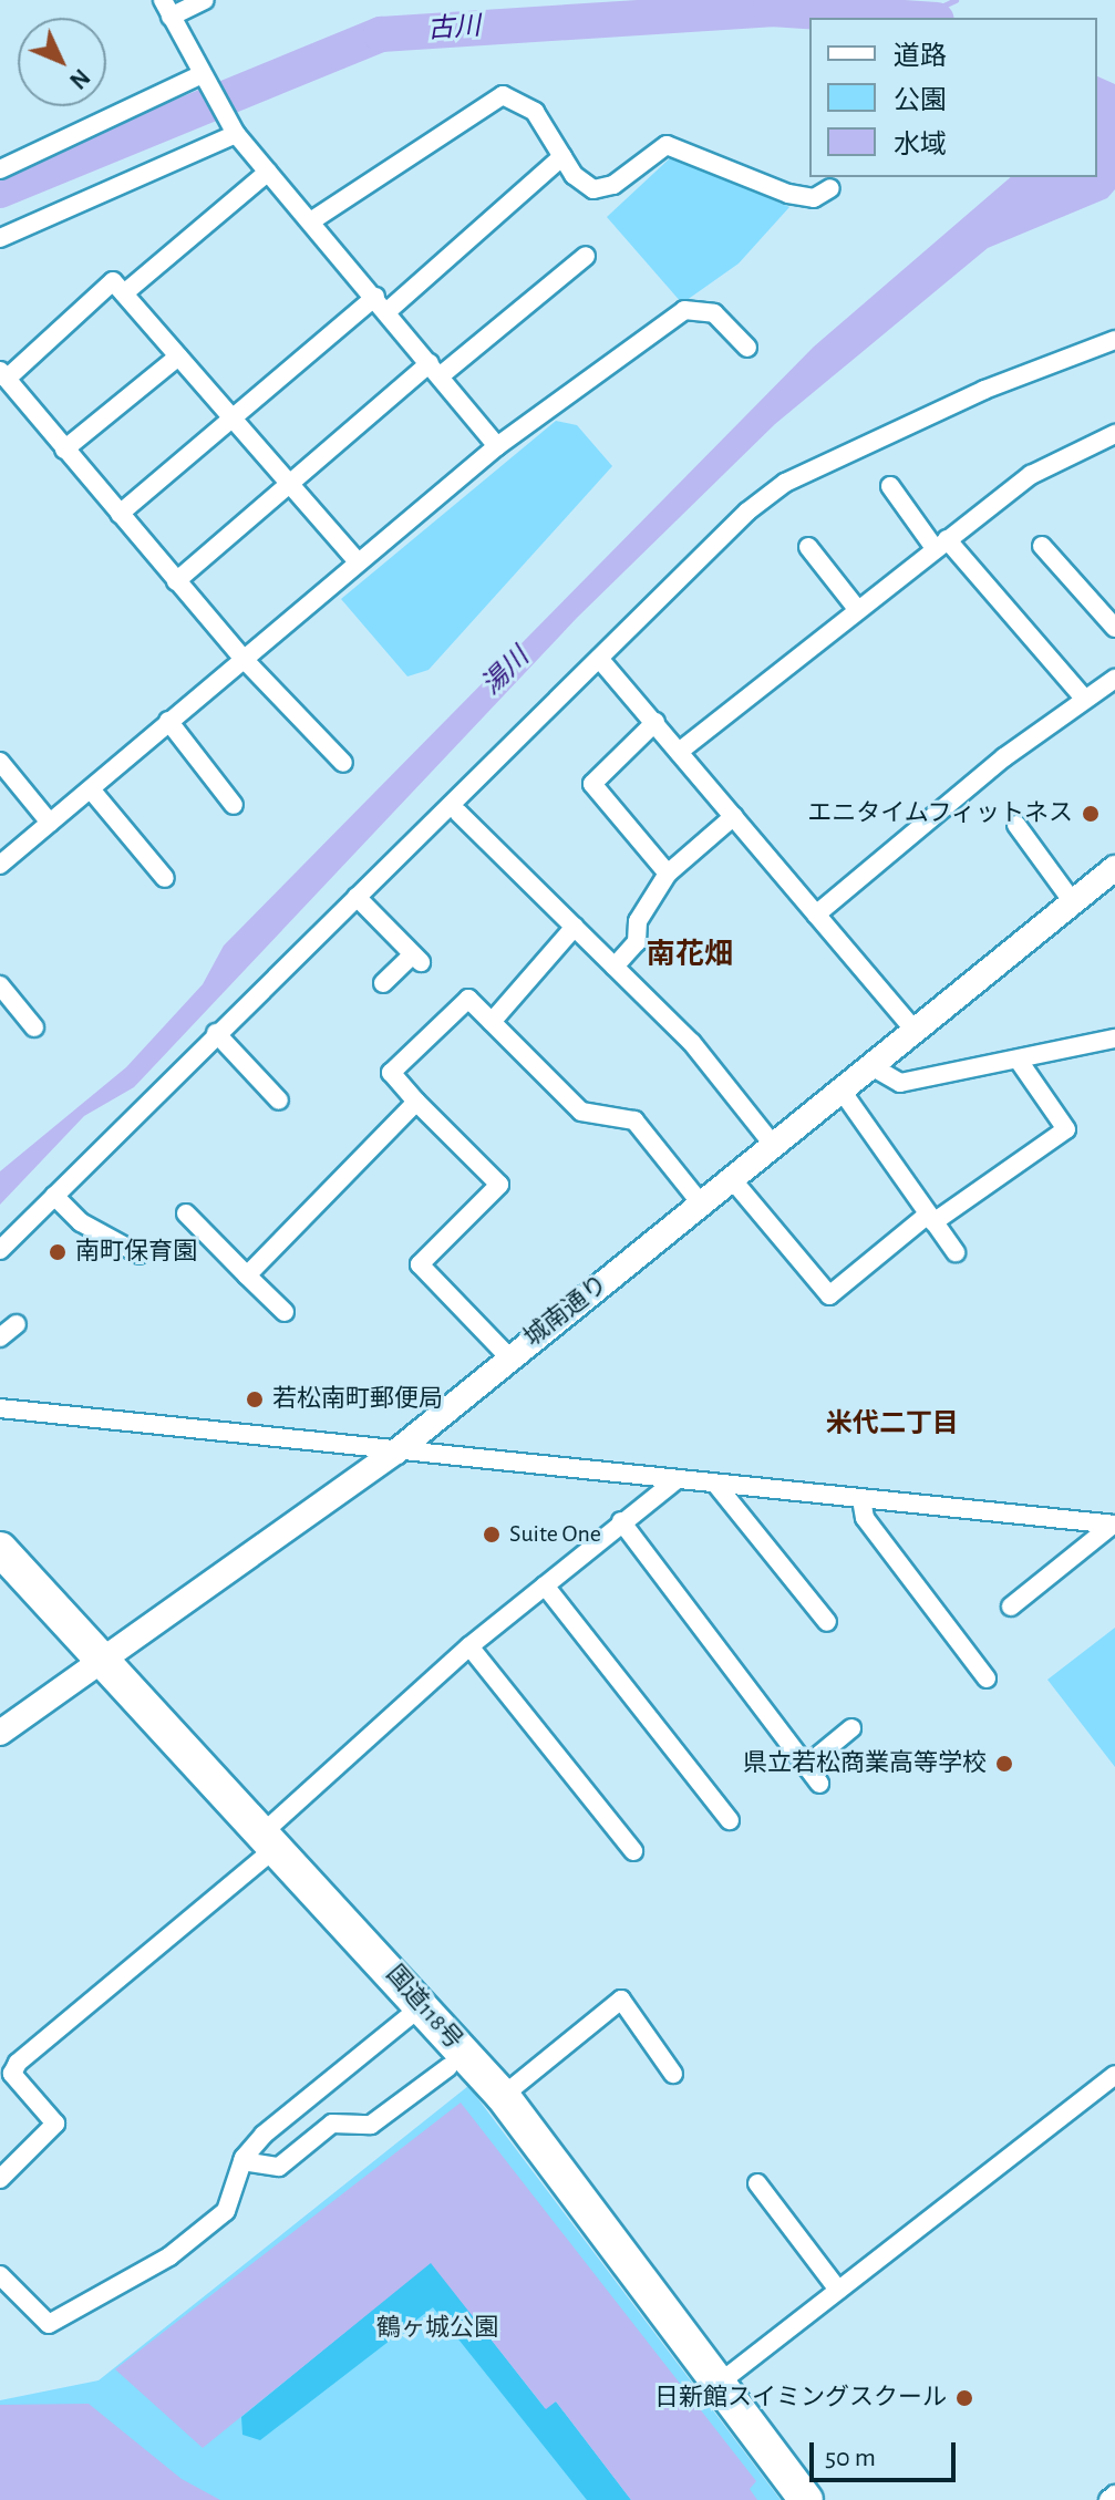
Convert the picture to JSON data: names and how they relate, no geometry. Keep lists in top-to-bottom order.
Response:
{
  "streets": {
    "highway": ["国道118号"],
    "main road": ["城南通り"]
  },
  "crossings": [
    ["城南通り", "国道118号"]
  ],
  "districts": ["南花畑", "米代二丁目"],
  "water": ["古川", "湯川"],
  "parks": ["鶴ヶ城公園"],
  "places": [
    "エニタイムフィットネス",
    "南町保育園",
    "若松南町郵便局",
    "Suite One",
    "県立若松商業高等学校",
    "日新館スイミングスクール"
  ],
  "legend": ["道路", "公園", "水域"],
  "scale_bar": "50 m",
  "north": "bottom right"
}
